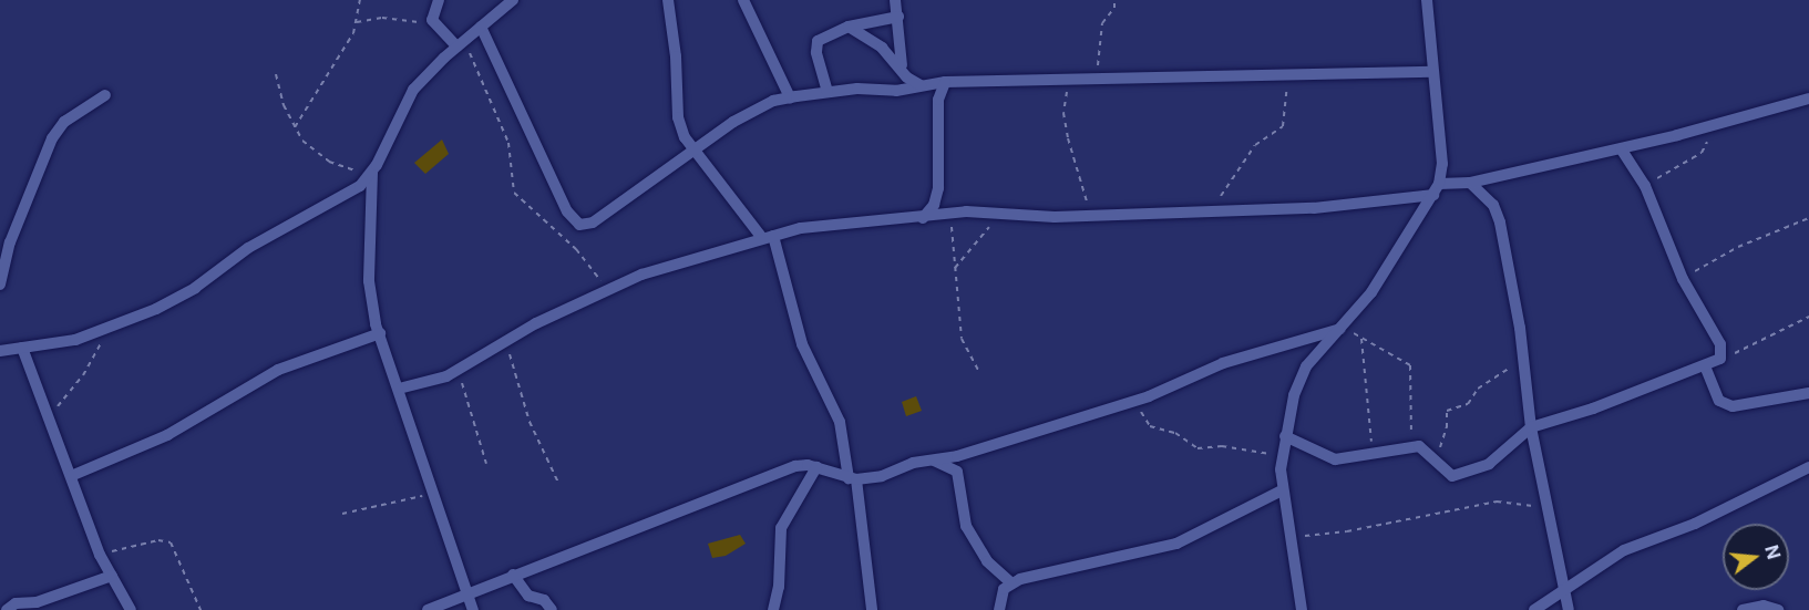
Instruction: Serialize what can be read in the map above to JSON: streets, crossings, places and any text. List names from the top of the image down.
{
  "north": "right"
}
